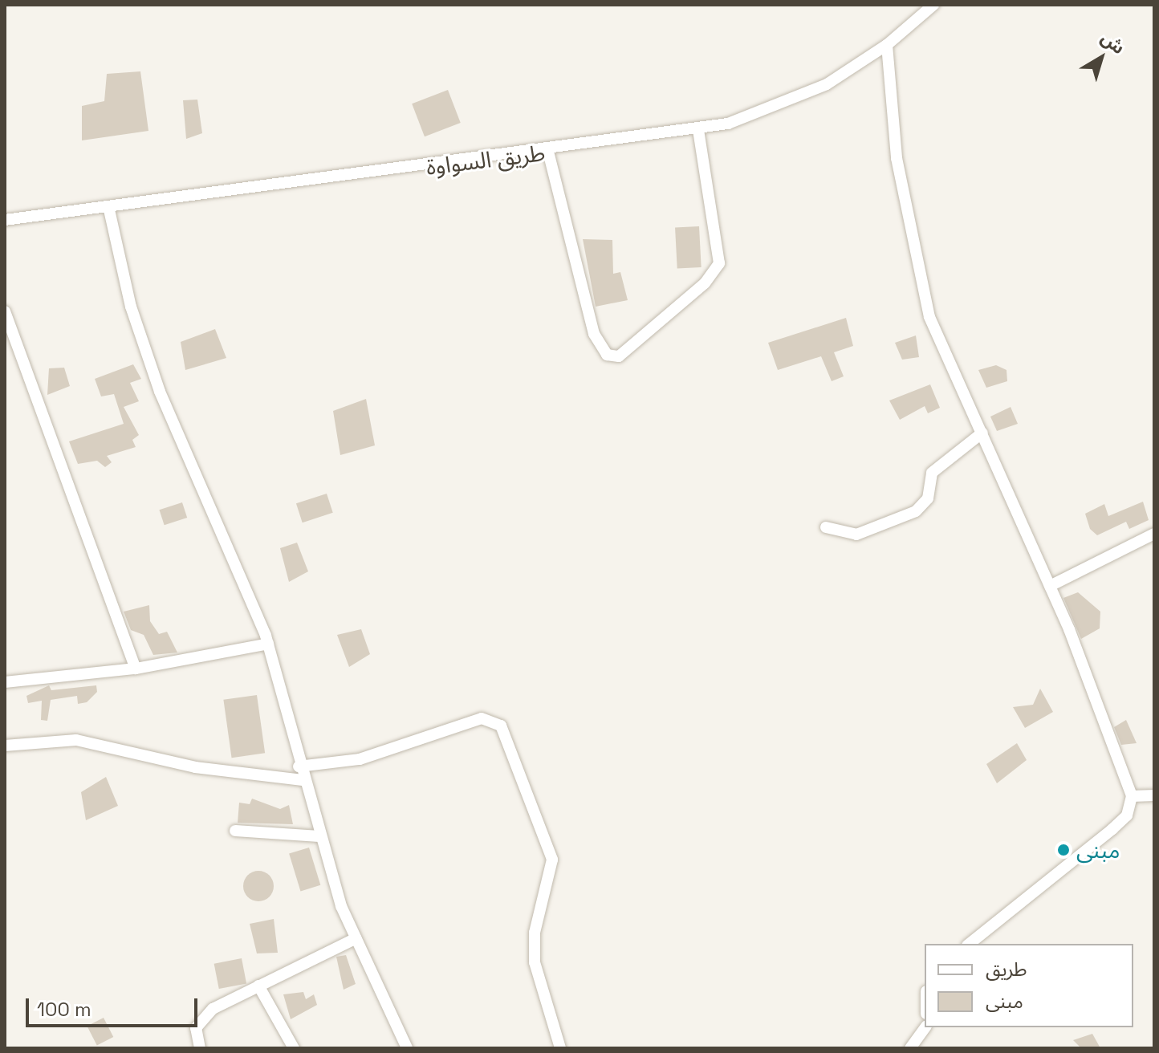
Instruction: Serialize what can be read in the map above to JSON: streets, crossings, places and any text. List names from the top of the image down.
{
  "streets": {
    "street": ["طريق السواوة"]
  },
  "places": ["مبنى"],
  "legend": ["طريق", "مبنى"],
  "scale_bar": "100 m",
  "north": "top right"
}
